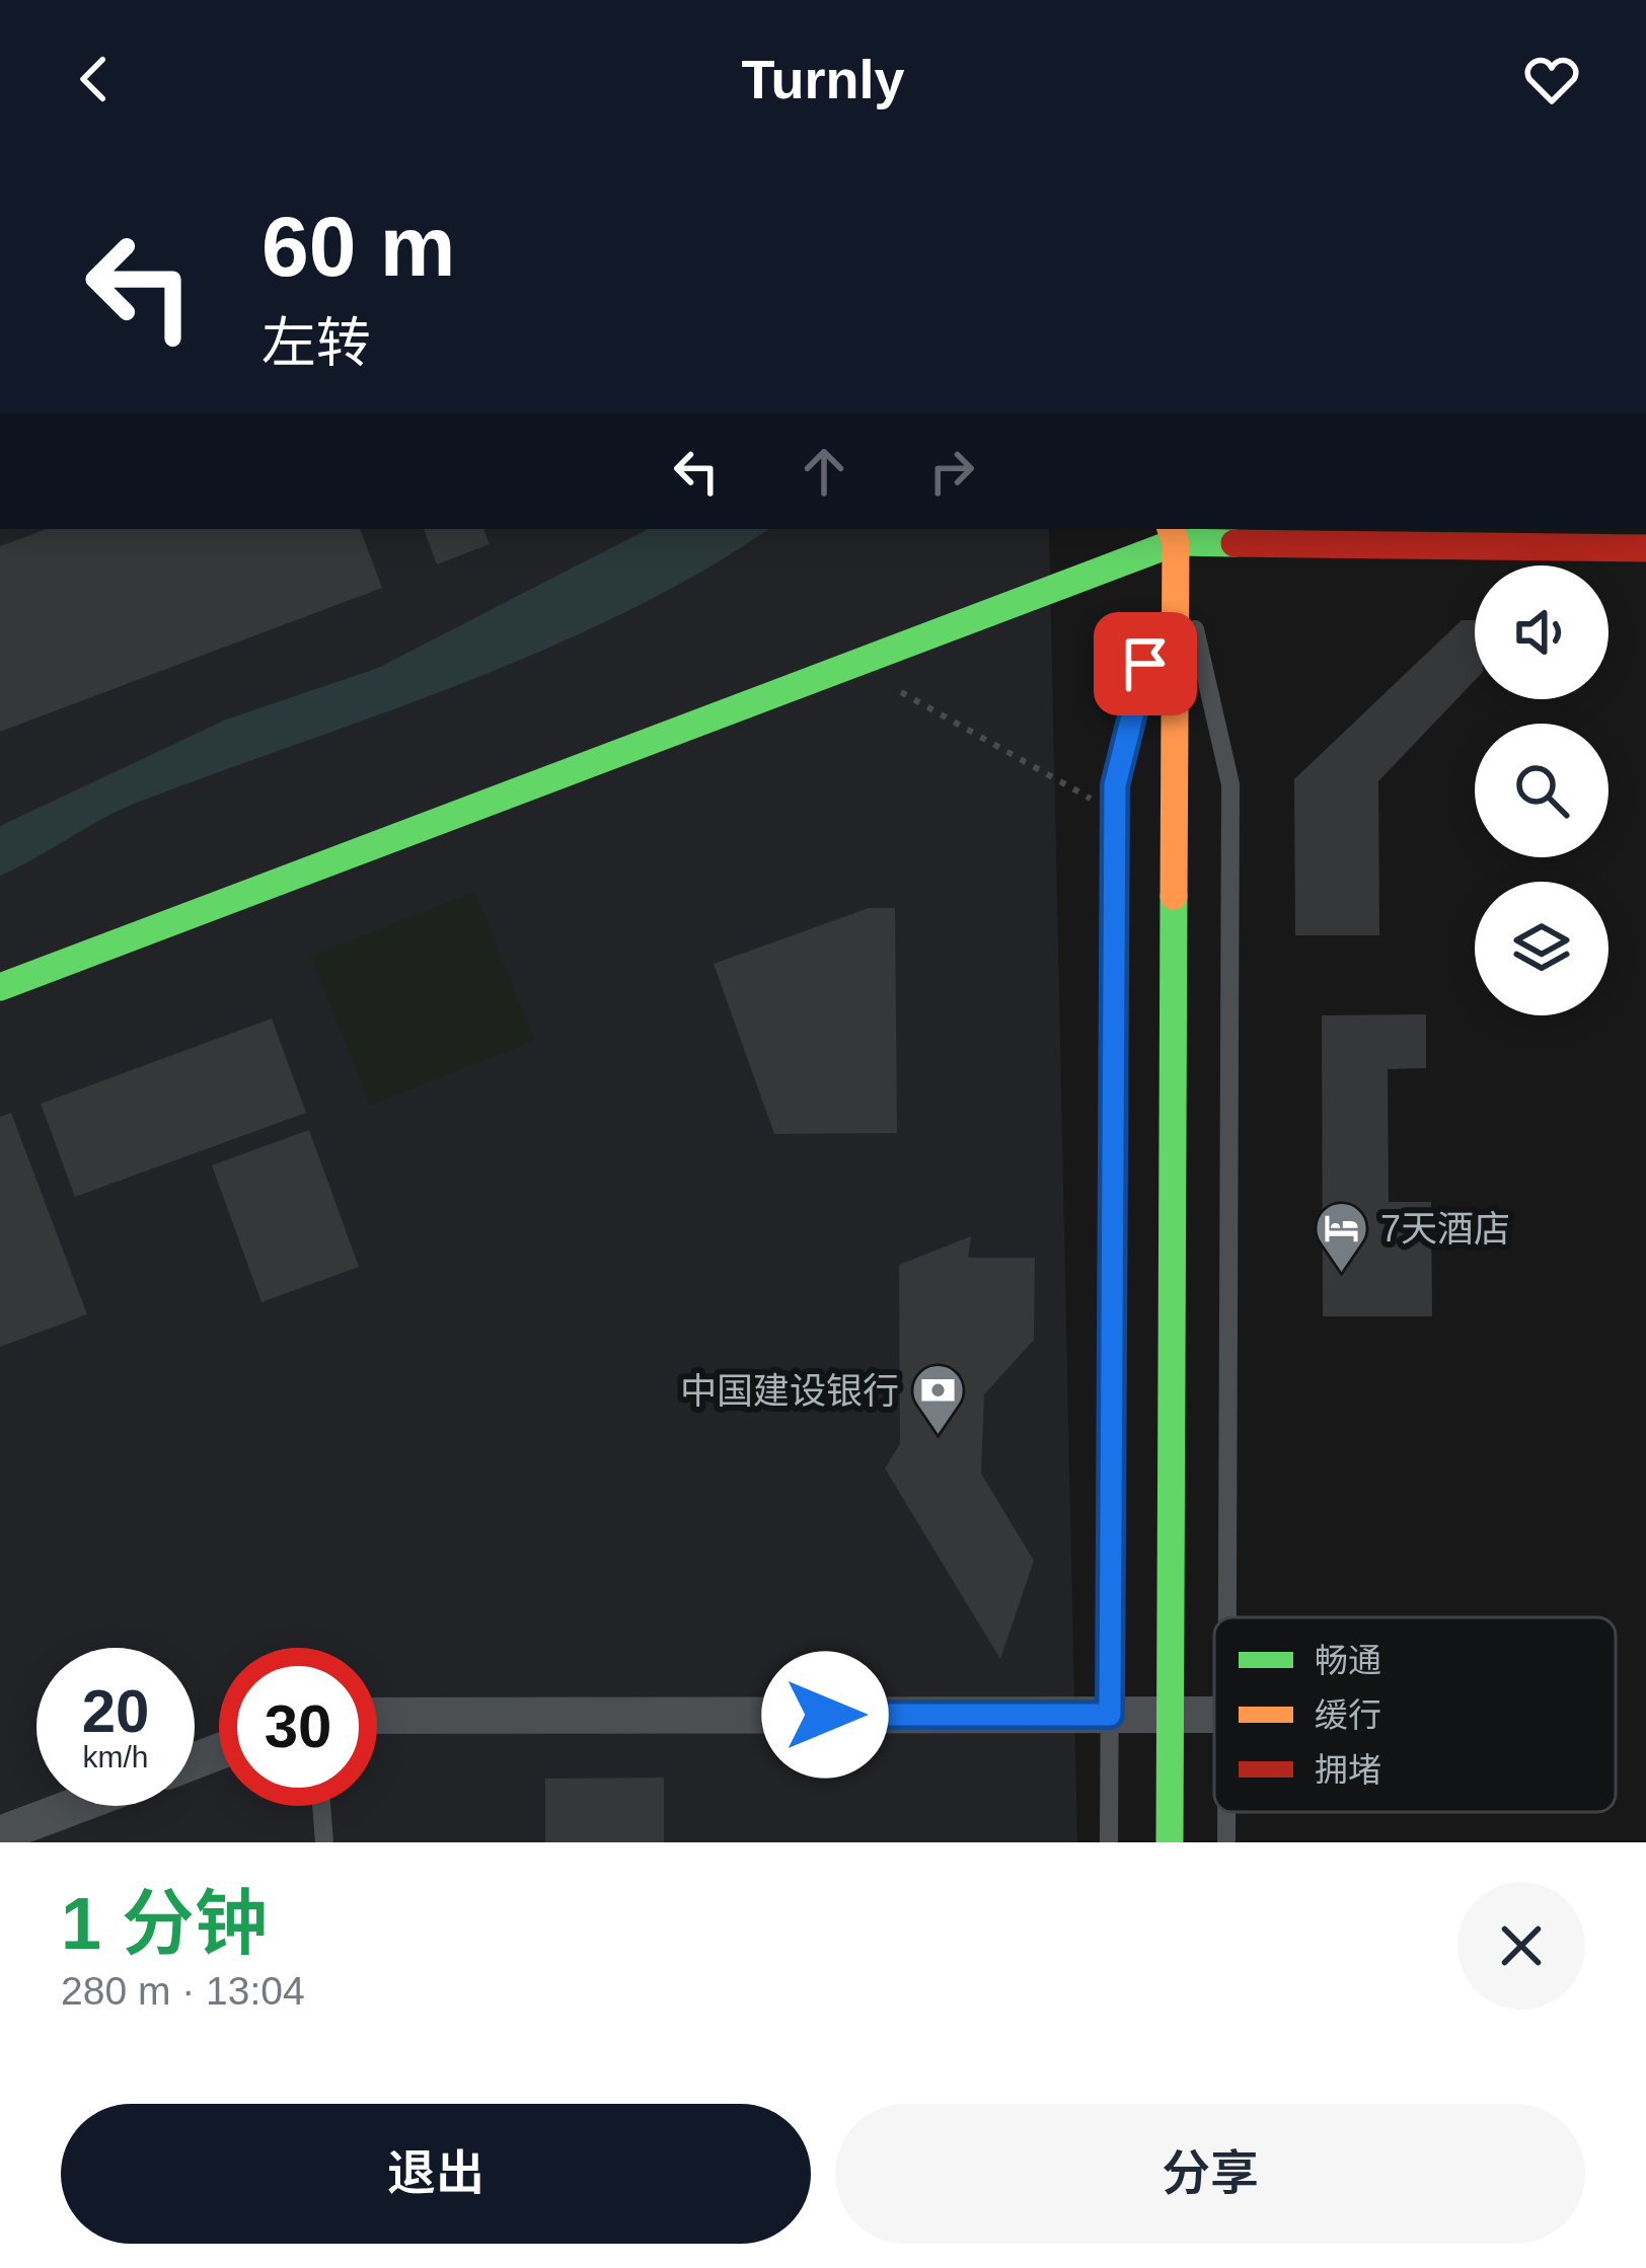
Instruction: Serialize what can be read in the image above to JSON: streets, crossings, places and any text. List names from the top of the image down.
{
  "places": {
    "hotel": ["7天酒店"],
    "bank": ["中国建设银行"]
  },
  "legend": ["畅通", "缓行", "拥堵"],
  "page": {
    "header": "Turnly",
    "turn": ["60 m", "左转"],
    "speed": "20 km/h",
    "limit": "30",
    "heading": ["1 分钟", "280 m · 13:04"],
    "buttons": ["退出", "分享"]
  }
}
